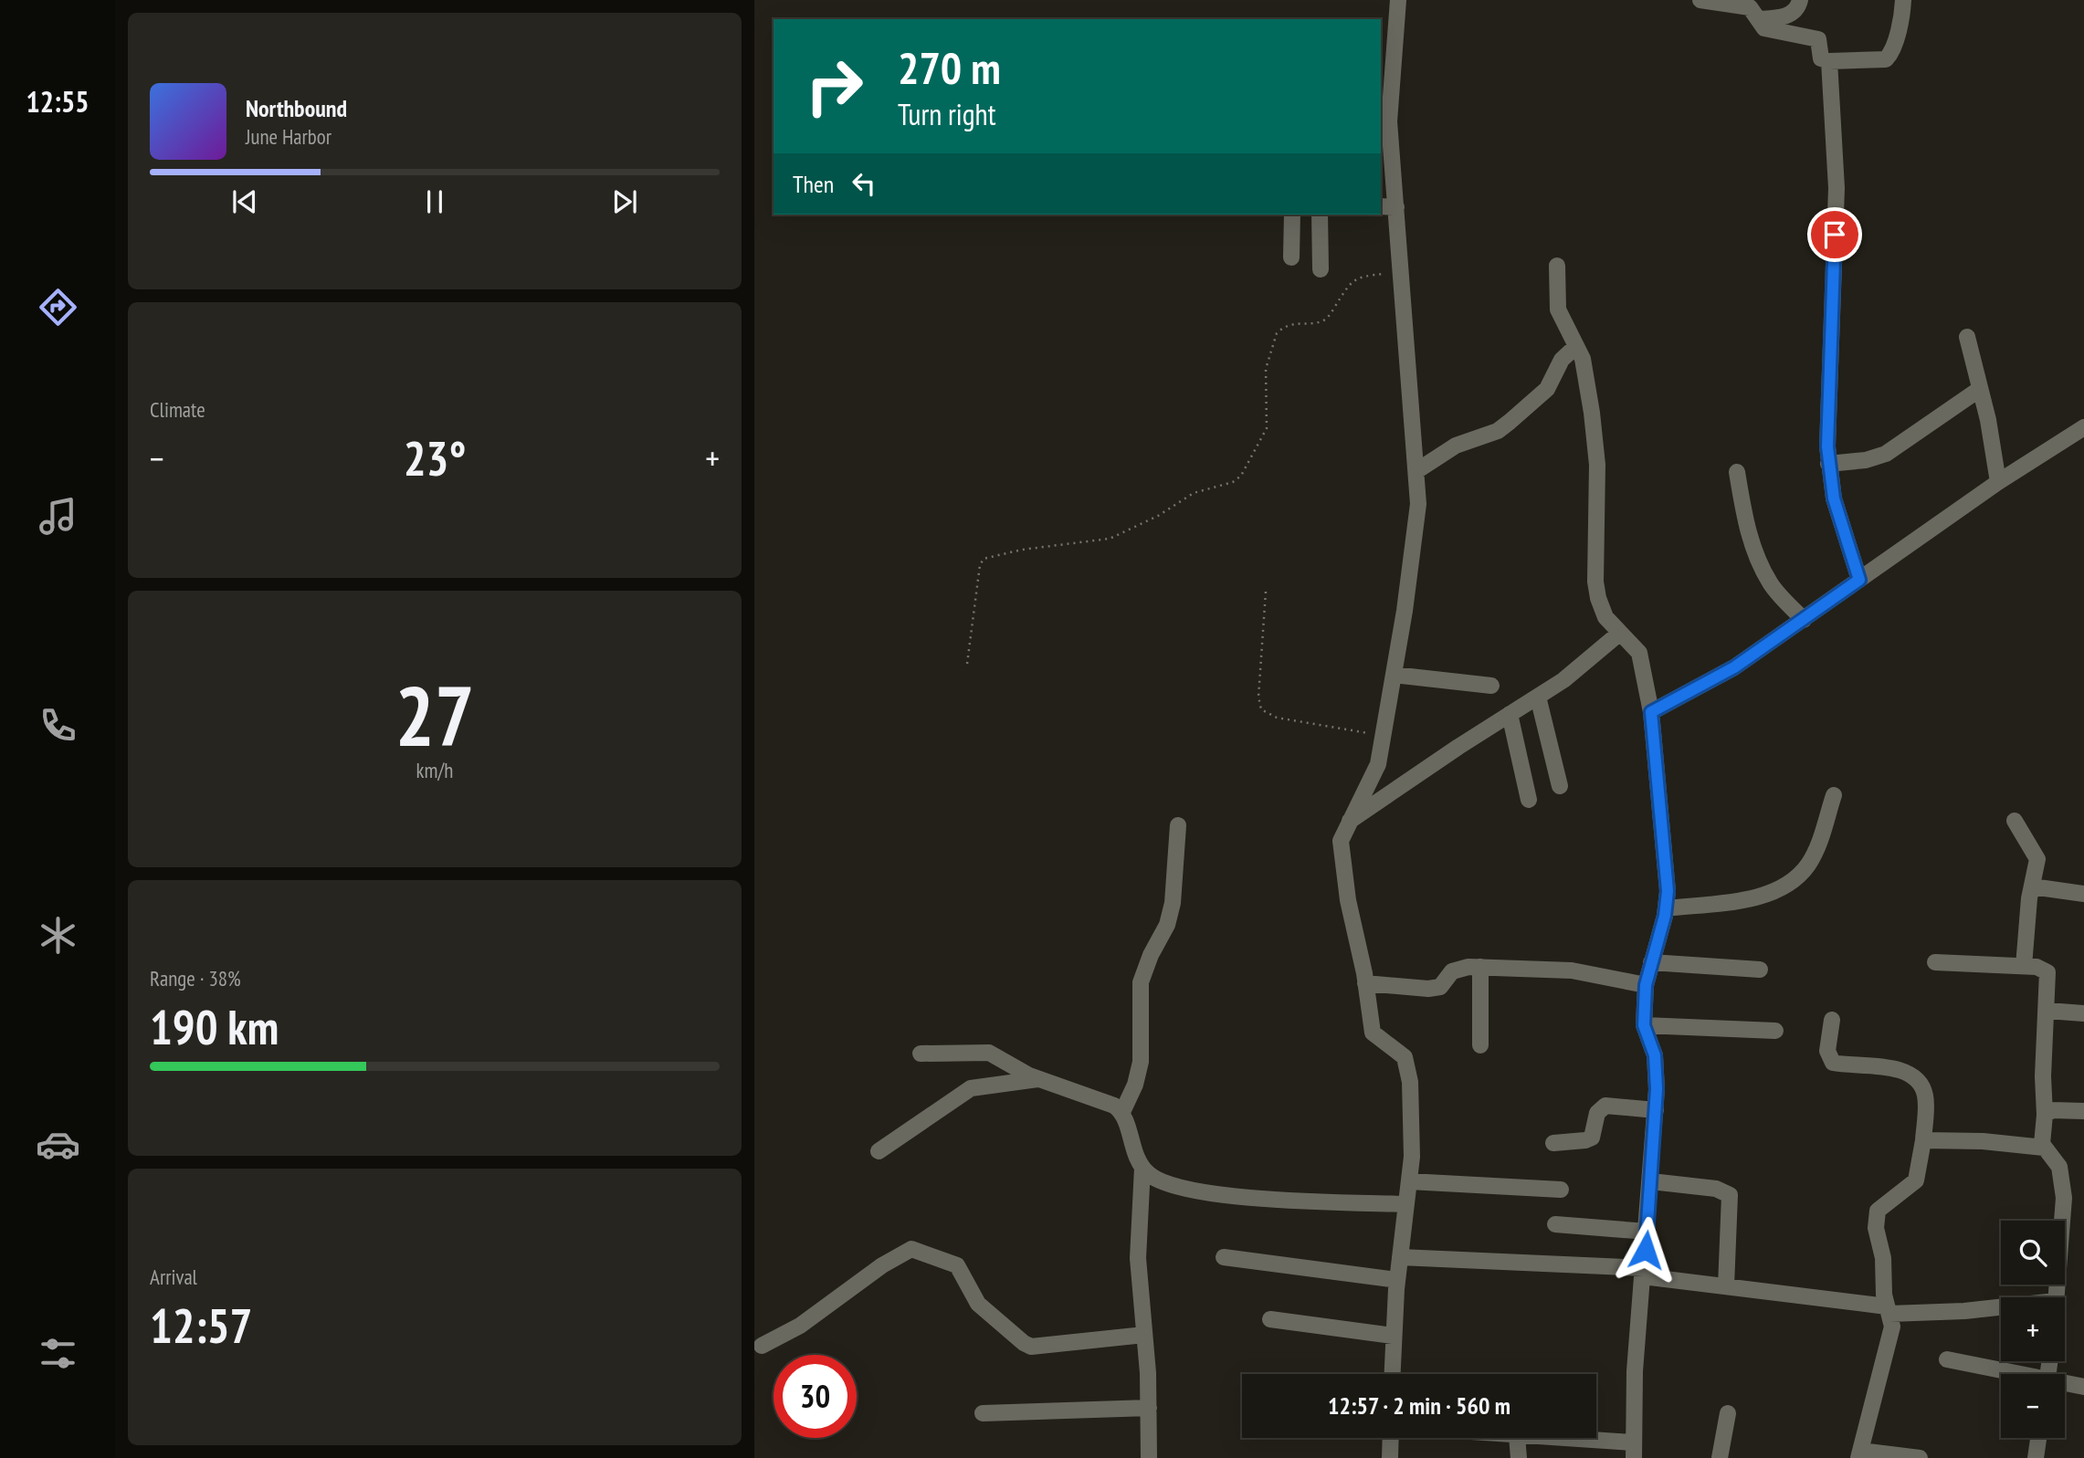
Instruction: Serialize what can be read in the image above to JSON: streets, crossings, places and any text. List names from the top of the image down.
{
  "page": {
    "tabs": "12:55",
    "turn": ["270 m", "Turn right"],
    "song": ["Northbound", "June Harbor"],
    "then": "Then",
    "tile": [
      "Climate",
      ["27", "km/h"],
      ["Range · 38%", "190 km"],
      ["Arrival", "12:57"]
    ],
    "heat": ["−", "23°", "+"],
    "map_buttons": ["+", "−"],
    "limit": "30",
    "trip": "12:57 · 2 min · 560 m"
  }
}
